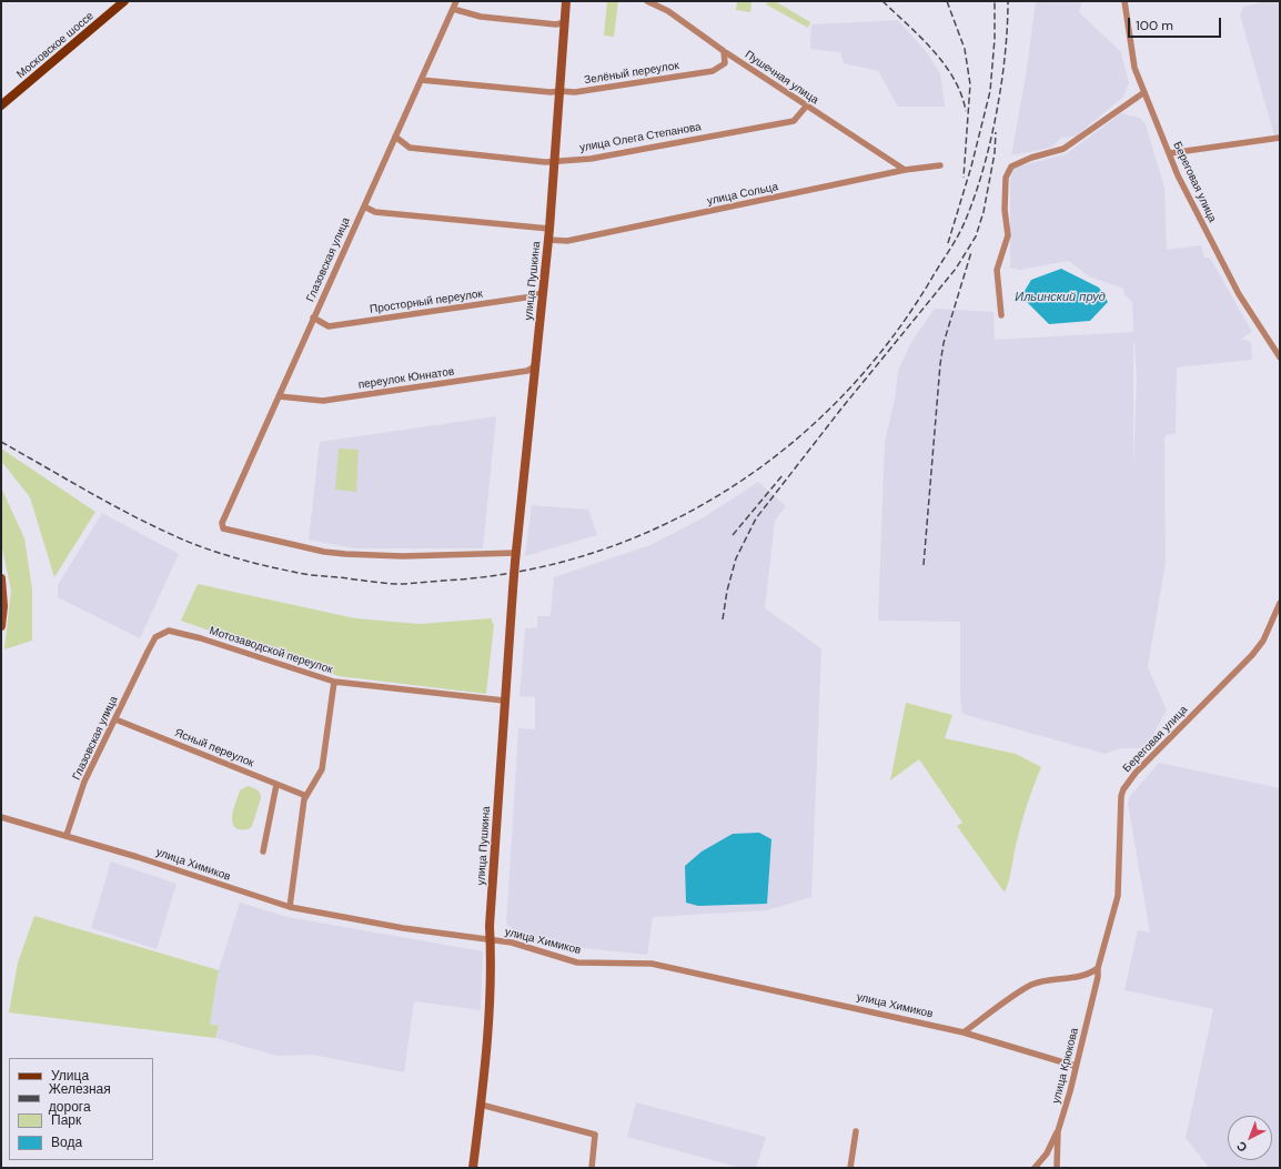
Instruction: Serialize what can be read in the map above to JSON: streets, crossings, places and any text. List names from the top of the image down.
{
  "streets": {
    "main road": ["Московское шоссе"],
    "street": [
      "Зелёный переулок",
      "Пушечная улица",
      "улица Олега Степанова",
      "Береговая улица",
      "улица Сольца",
      "Глазовская улица",
      "улица Пушкина",
      "Просторный переулок",
      "переулок Юннатов",
      "Мотозаводской переулок",
      "Ясный переулок",
      "улица Химиков",
      "улица Крюкова"
    ]
  },
  "crossings": [
    ["Зелёный переулок", "Пушечная улица"],
    ["Зелёный переулок", "Глазовская улица"],
    ["Зелёный переулок", "улица Пушкина"],
    ["Пушечная улица", "улица Олега Степанова"],
    ["Пушечная улица", "улица Сольца"],
    ["улица Олега Степанова", "Глазовская улица"],
    ["улица Олега Степанова", "улица Пушкина"],
    ["Береговая улица", "улица Крюкова"],
    ["улица Сольца", "улица Пушкина"],
    ["Глазовская улица", "улица Пушкина"],
    ["Глазовская улица", "Просторный переулок"],
    ["Глазовская улица", "переулок Юннатов"],
    ["Глазовская улица", "Мотозаводской переулок"],
    ["Глазовская улица", "Ясный переулок"],
    ["Глазовская улица", "улица Химиков"],
    ["улица Пушкина", "Просторный переулок"],
    ["улица Пушкина", "переулок Юннатов"],
    ["улица Пушкина", "Мотозаводской переулок"],
    ["улица Пушкина", "улица Химиков"],
    ["улица Химиков", "улица Крюкова"]
  ],
  "water": ["Ильинский пруд"],
  "legend": [
    "Улица",
    "Железная дорога",
    "Парк",
    "Вода"
  ],
  "scale_bar": "100 m",
  "north": "bottom left"
}
